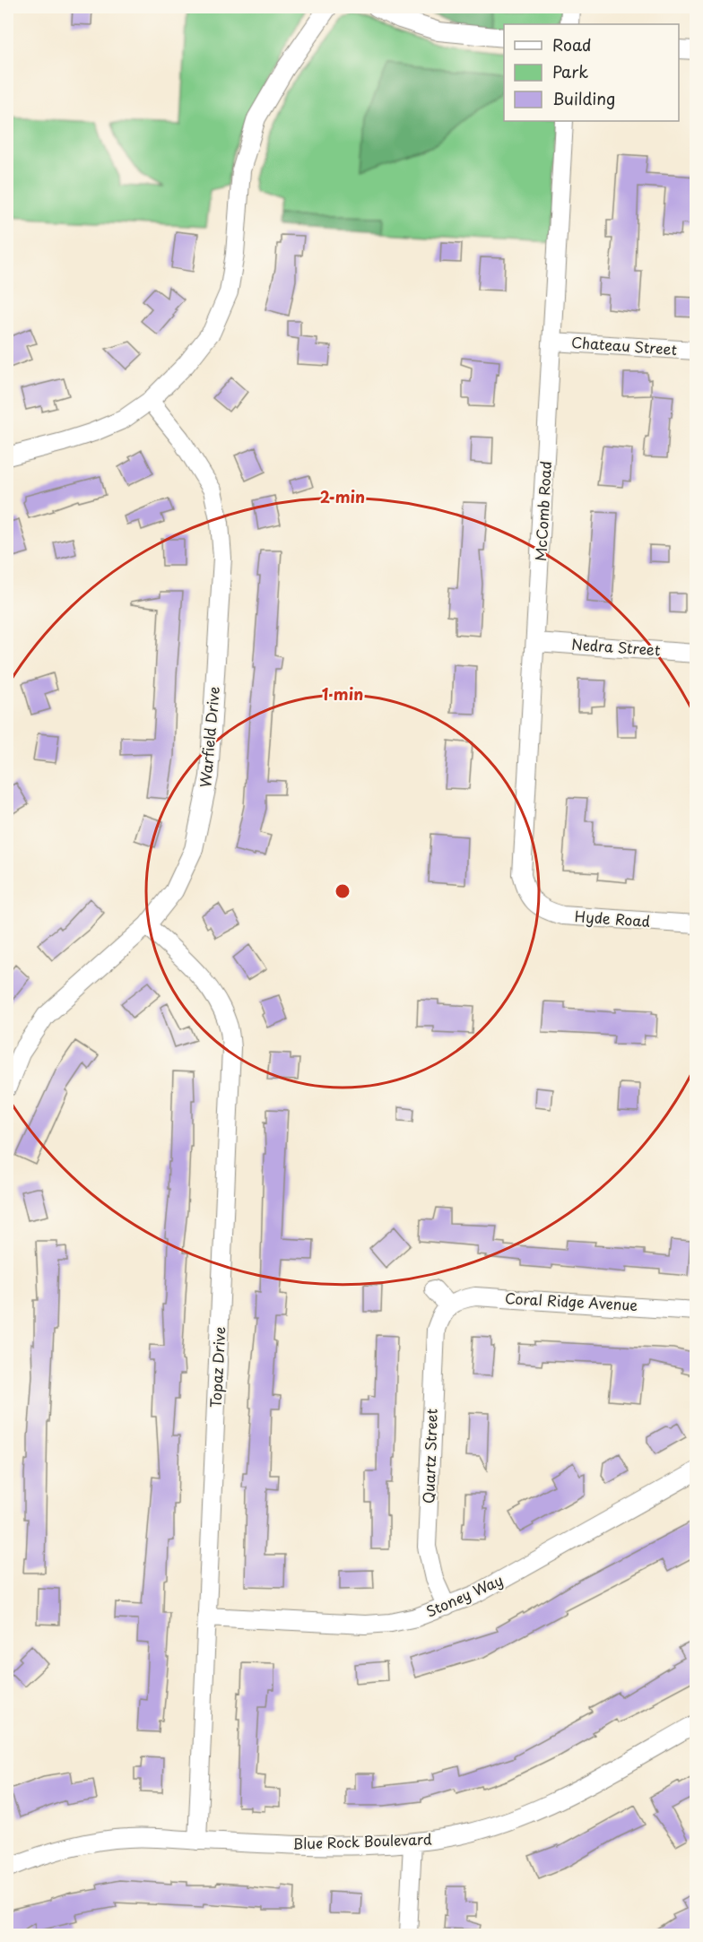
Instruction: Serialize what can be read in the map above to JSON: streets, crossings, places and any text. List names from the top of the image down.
{
  "streets": {
    "street": [
      "Chateau Street",
      "McComb Road",
      "Nedra Street",
      "Warfield Drive",
      "Hyde Road",
      "Coral Ridge Avenue",
      "Topaz Drive",
      "Quartz Street",
      "Stoney Way",
      "Blue Rock Boulevard"
    ]
  },
  "crossings": [
    ["Chateau Street", "McComb Road"],
    ["McComb Road", "Nedra Street"],
    ["McComb Road", "Hyde Road"],
    ["Warfield Drive", "Topaz Drive"],
    ["Coral Ridge Avenue", "Quartz Street"],
    ["Topaz Drive", "Stoney Way"],
    ["Topaz Drive", "Blue Rock Boulevard"],
    ["Quartz Street", "Stoney Way"]
  ],
  "legend": ["Road", "Park", "Building"],
  "rings": ["2 min", "1 min"]
}
